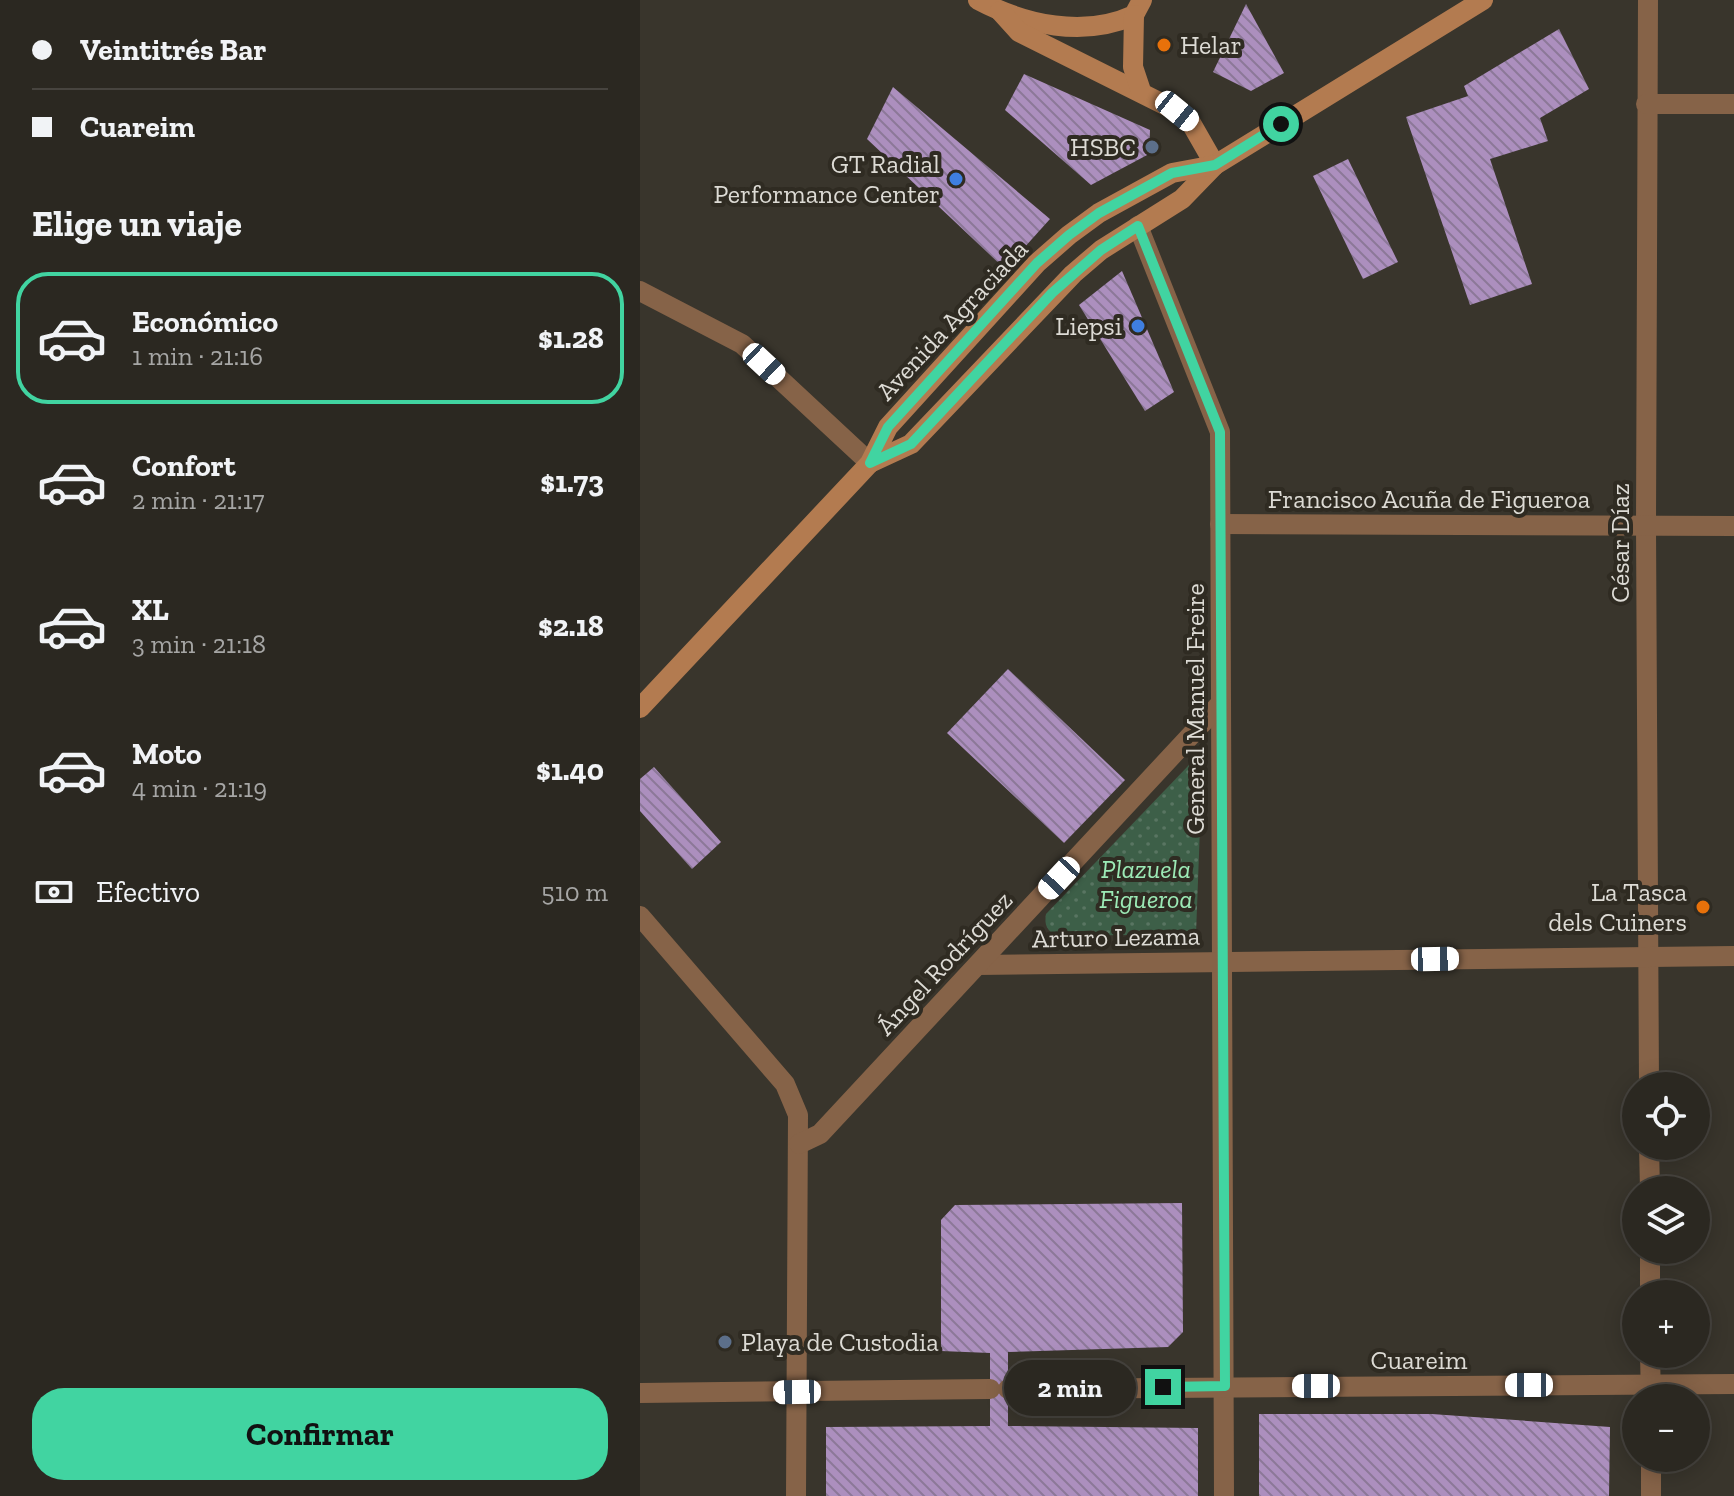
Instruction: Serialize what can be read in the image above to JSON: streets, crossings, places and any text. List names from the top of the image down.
{
  "streets": {
    "main road": ["Avenida Agraciada"],
    "street": [
      "Francisco Acuña de Figueroa",
      "César Díaz",
      "General Manuel Freire",
      "Arturo Lezama",
      "Ángel Rodríguez",
      "Cuareim"
    ]
  },
  "crossings": [
    ["Avenida Agraciada", "General Manuel Freire"],
    ["Francisco Acuña de Figueroa", "César Díaz"],
    ["Francisco Acuña de Figueroa", "General Manuel Freire"],
    ["César Díaz", "Arturo Lezama"],
    ["General Manuel Freire", "Arturo Lezama"],
    ["General Manuel Freire", "Ángel Rodríguez"],
    ["General Manuel Freire", "Cuareim"],
    ["Arturo Lezama", "Ángel Rodríguez"]
  ],
  "parks": ["Plazuela Figueroa"],
  "places": [
    "Helar",
    "HSBC",
    "GT Radial Performance Center",
    "Liepsi",
    "La Tasca dels Cuiners",
    "Playa de Custodia"
  ],
  "page": {
    "banner": ["Veintitrés Bar", "Cuareim"],
    "heading": "Elige un viaje",
    "list": [
      {
        "name": "Económico",
        "note": "1 min · 21:16",
        "value": "$1.28"
      },
      {
        "name": "Confort",
        "note": "2 min · 21:17",
        "value": "$1.73"
      },
      {
        "name": "XL",
        "note": "3 min · 21:18",
        "value": "$2.18"
      },
      {
        "name": "Moto",
        "note": "4 min · 21:19",
        "value": "$1.40"
      }
    ],
    "pay": ["Efectivo", "510 m"],
    "map_buttons": ["+", "−"],
    "bubble": "2 min",
    "buttons": "Confirmar"
  }
}
